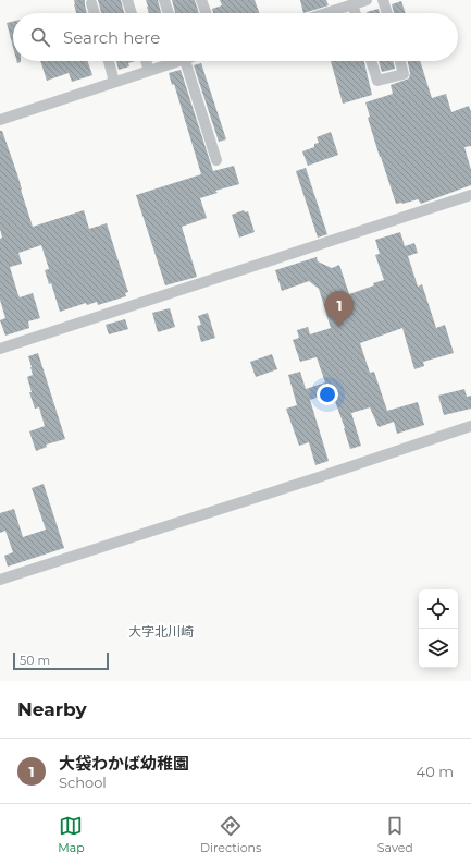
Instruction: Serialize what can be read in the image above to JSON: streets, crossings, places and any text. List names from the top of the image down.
{
  "districts": ["大字北川崎"],
  "scale_bar": "50 m",
  "page": {
    "search": "Search here",
    "pins": "1",
    "scale": "50 m",
    "heading": "Nearby",
    "list": [
      {
        "mark": "1",
        "name": "大袋わかば幼稚園",
        "note": "School",
        "value": "40 m"
      }
    ],
    "nav": ["Map", "Directions", "Saved"]
  }
}
